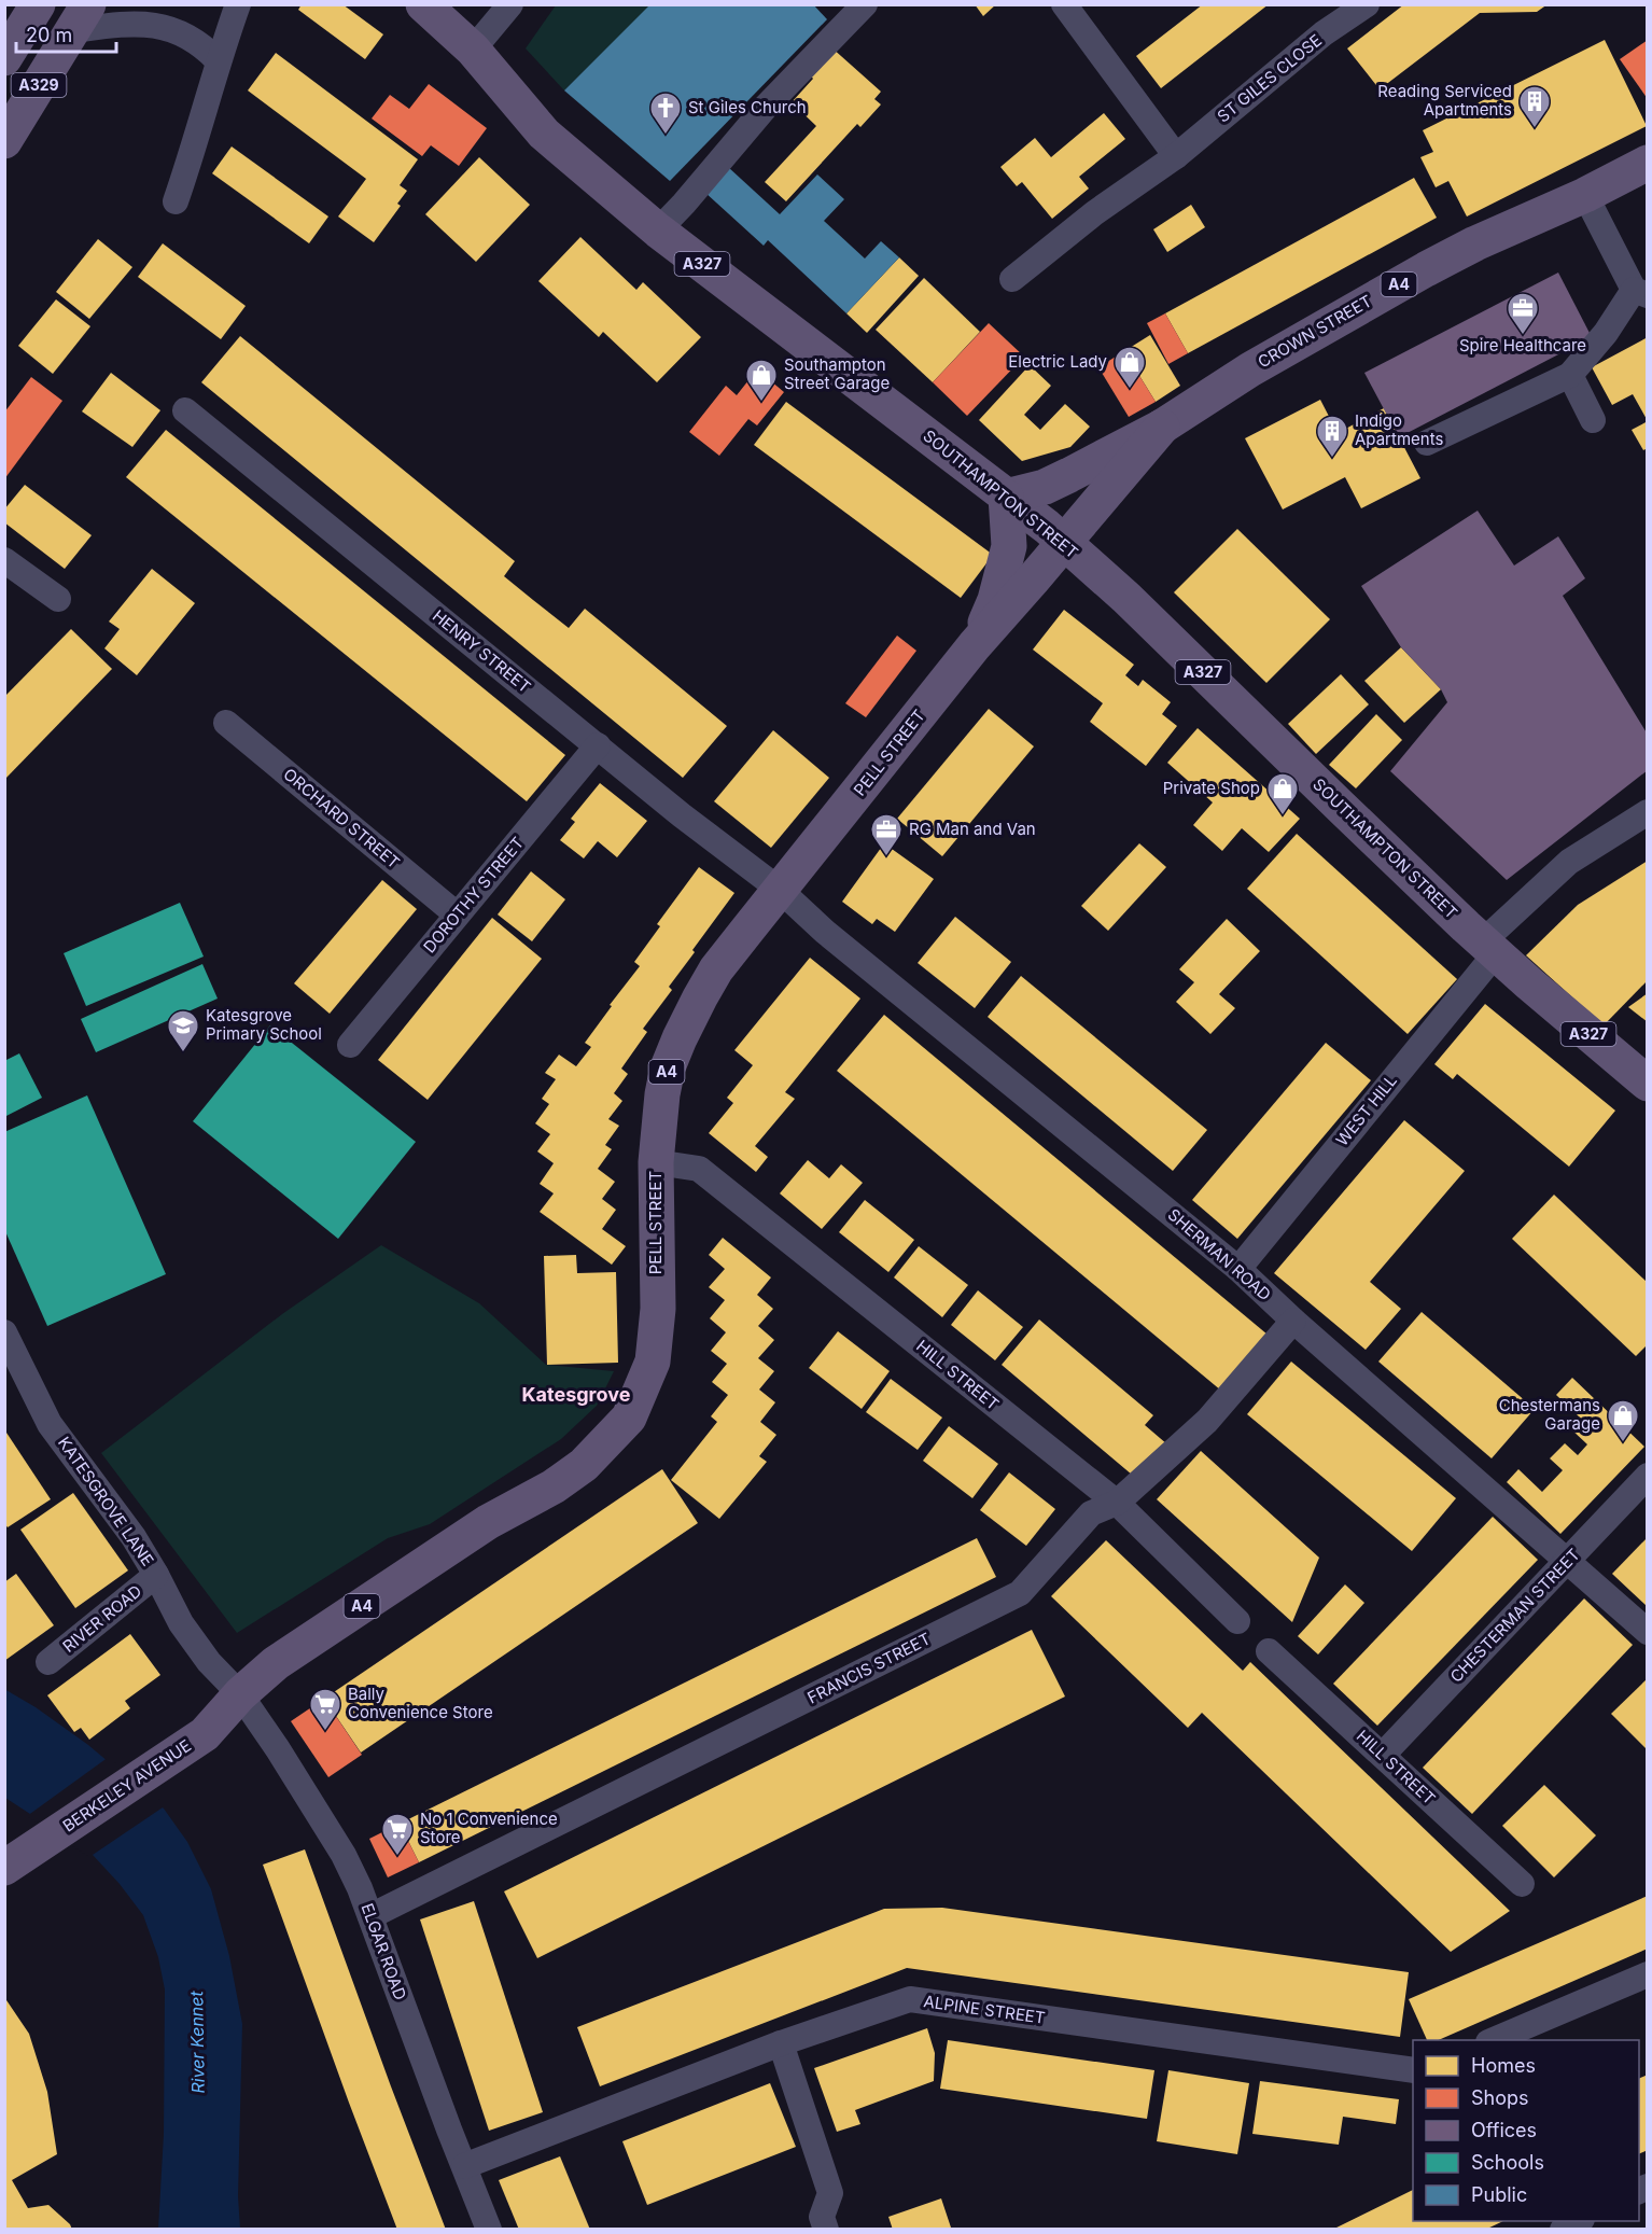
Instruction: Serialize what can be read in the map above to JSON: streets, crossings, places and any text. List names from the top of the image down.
{
  "streets": {
    "main road": [
      "A329",
      "A327",
      "A4",
      "CROWN STREET",
      "SOUTHAMPTON STREET",
      "PELL STREET",
      "BERKELEY AVENUE"
    ],
    "street": [
      "ST GILES CLOSE",
      "HENRY STREET",
      "ORCHARD STREET",
      "DOROTHY STREET",
      "WEST HILL",
      "SHERMAN ROAD",
      "HILL STREET",
      "KATESGROVE LANE",
      "CHESTERMAN STREET",
      "RIVER ROAD",
      "FRANCIS STREET",
      "ELGAR ROAD",
      "ALPINE STREET"
    ]
  },
  "crossings": [
    ["CROWN STREET", "SOUTHAMPTON STREET"],
    ["CROWN STREET", "PELL STREET"],
    ["SOUTHAMPTON STREET", "PELL STREET"],
    ["SOUTHAMPTON STREET", "WEST HILL"],
    ["HENRY STREET", "PELL STREET"],
    ["HENRY STREET", "DOROTHY STREET"],
    ["HENRY STREET", "SHERMAN ROAD"],
    ["PELL STREET", "SHERMAN ROAD"],
    ["PELL STREET", "HILL STREET"],
    ["PELL STREET", "KATESGROVE LANE"],
    ["PELL STREET", "BERKELEY AVENUE"],
    ["PELL STREET", "ELGAR ROAD"],
    ["ORCHARD STREET", "DOROTHY STREET"],
    ["WEST HILL", "SHERMAN ROAD"],
    ["SHERMAN ROAD", "CHESTERMAN STREET"],
    ["SHERMAN ROAD", "FRANCIS STREET"],
    ["HILL STREET", "CHESTERMAN STREET"],
    ["HILL STREET", "FRANCIS STREET"],
    ["KATESGROVE LANE", "RIVER ROAD"],
    ["KATESGROVE LANE", "BERKELEY AVENUE"],
    ["KATESGROVE LANE", "ELGAR ROAD"],
    ["FRANCIS STREET", "ELGAR ROAD"],
    ["BERKELEY AVENUE", "ELGAR ROAD"],
    ["ELGAR ROAD", "ALPINE STREET"]
  ],
  "districts": ["Katesgrove"],
  "water": ["River Kennet"],
  "places": {
    "building": ["Reading Serviced Apartments", "Indigo Apartments"],
    "church": ["St Giles Church"],
    "office": ["Spire Healthcare", "RG Man and Van"],
    "shop": [
      "Electric Lady",
      "Southampton Street Garage",
      "Private Shop",
      "Chestermans Garage"
    ],
    "school or university": ["Katesgrove Primary School"],
    "supermarket": ["Bally Convenience Store", "No 1 Convenience Store"]
  },
  "legend": [
    "Homes",
    "Shops",
    "Offices",
    "Schools",
    "Public"
  ],
  "scale_bar": "20 m"
}
